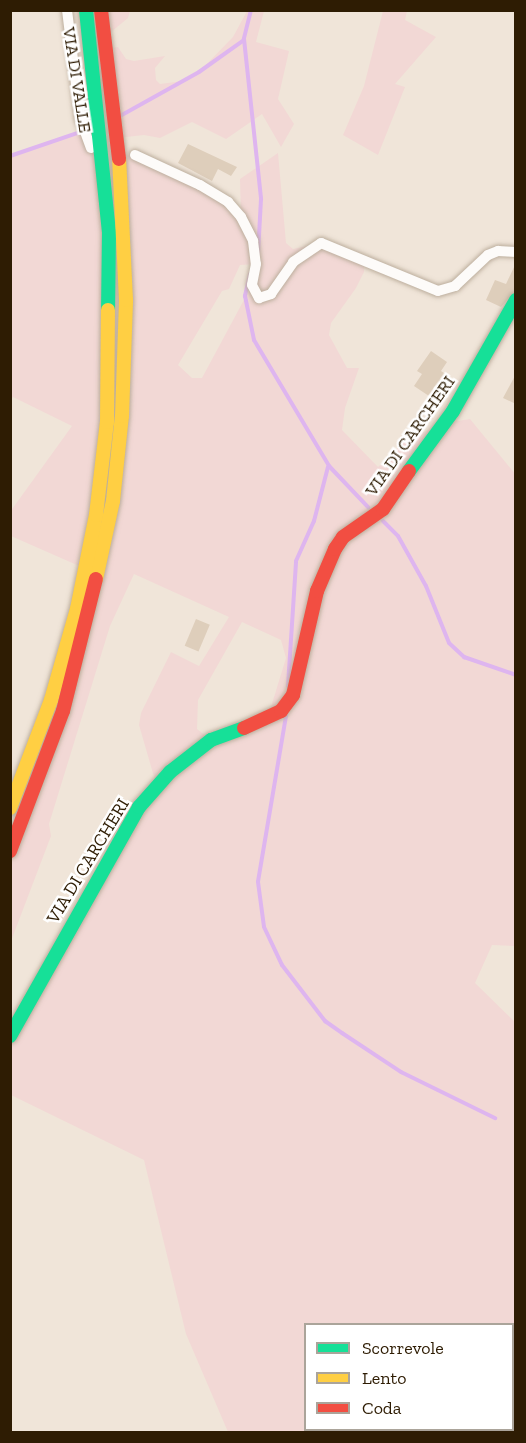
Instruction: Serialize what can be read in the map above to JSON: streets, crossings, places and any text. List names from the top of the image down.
{
  "streets": {
    "main road": ["VIA DI CARCHERI"],
    "street": ["VIA DI VALLE"]
  },
  "legend": ["Scorrevole", "Lento", "Coda"]
}
